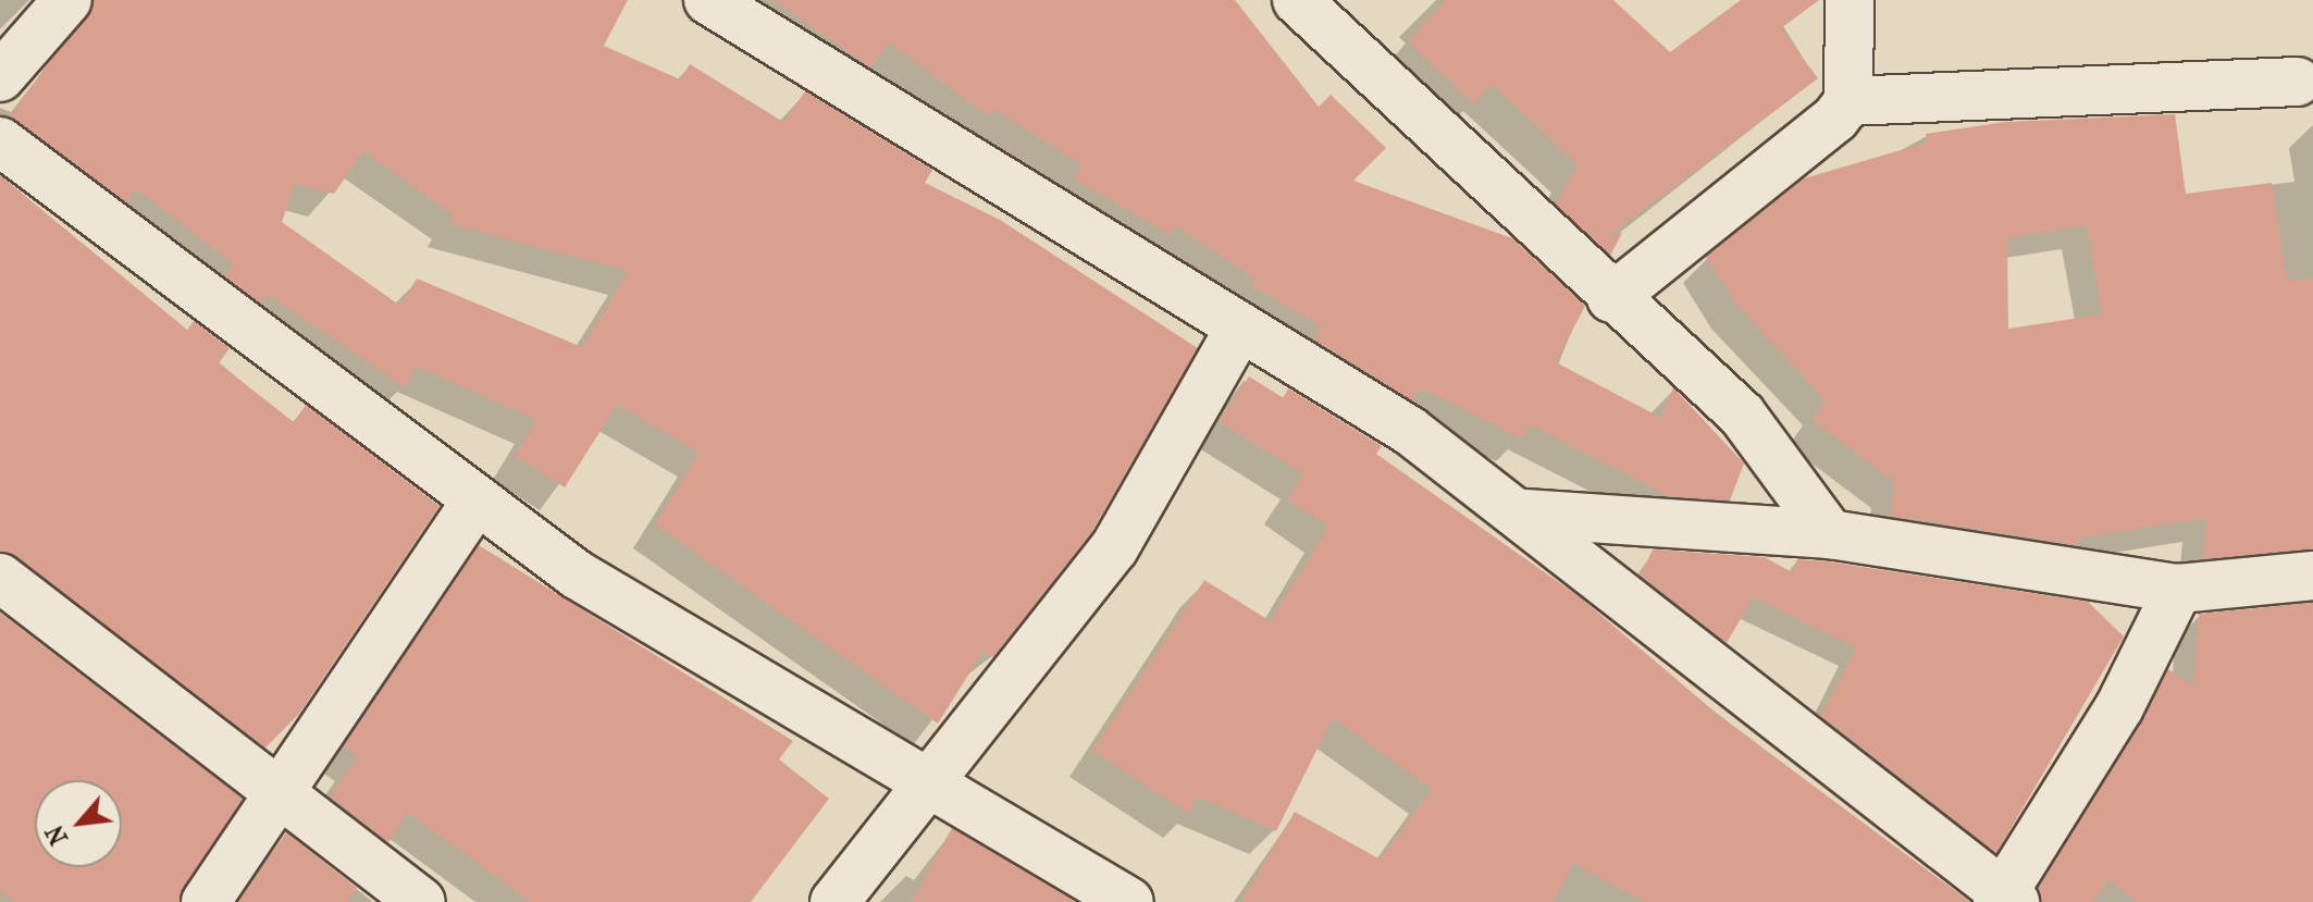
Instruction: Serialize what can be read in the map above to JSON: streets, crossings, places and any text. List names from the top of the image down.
{
  "north": "bottom left"
}
